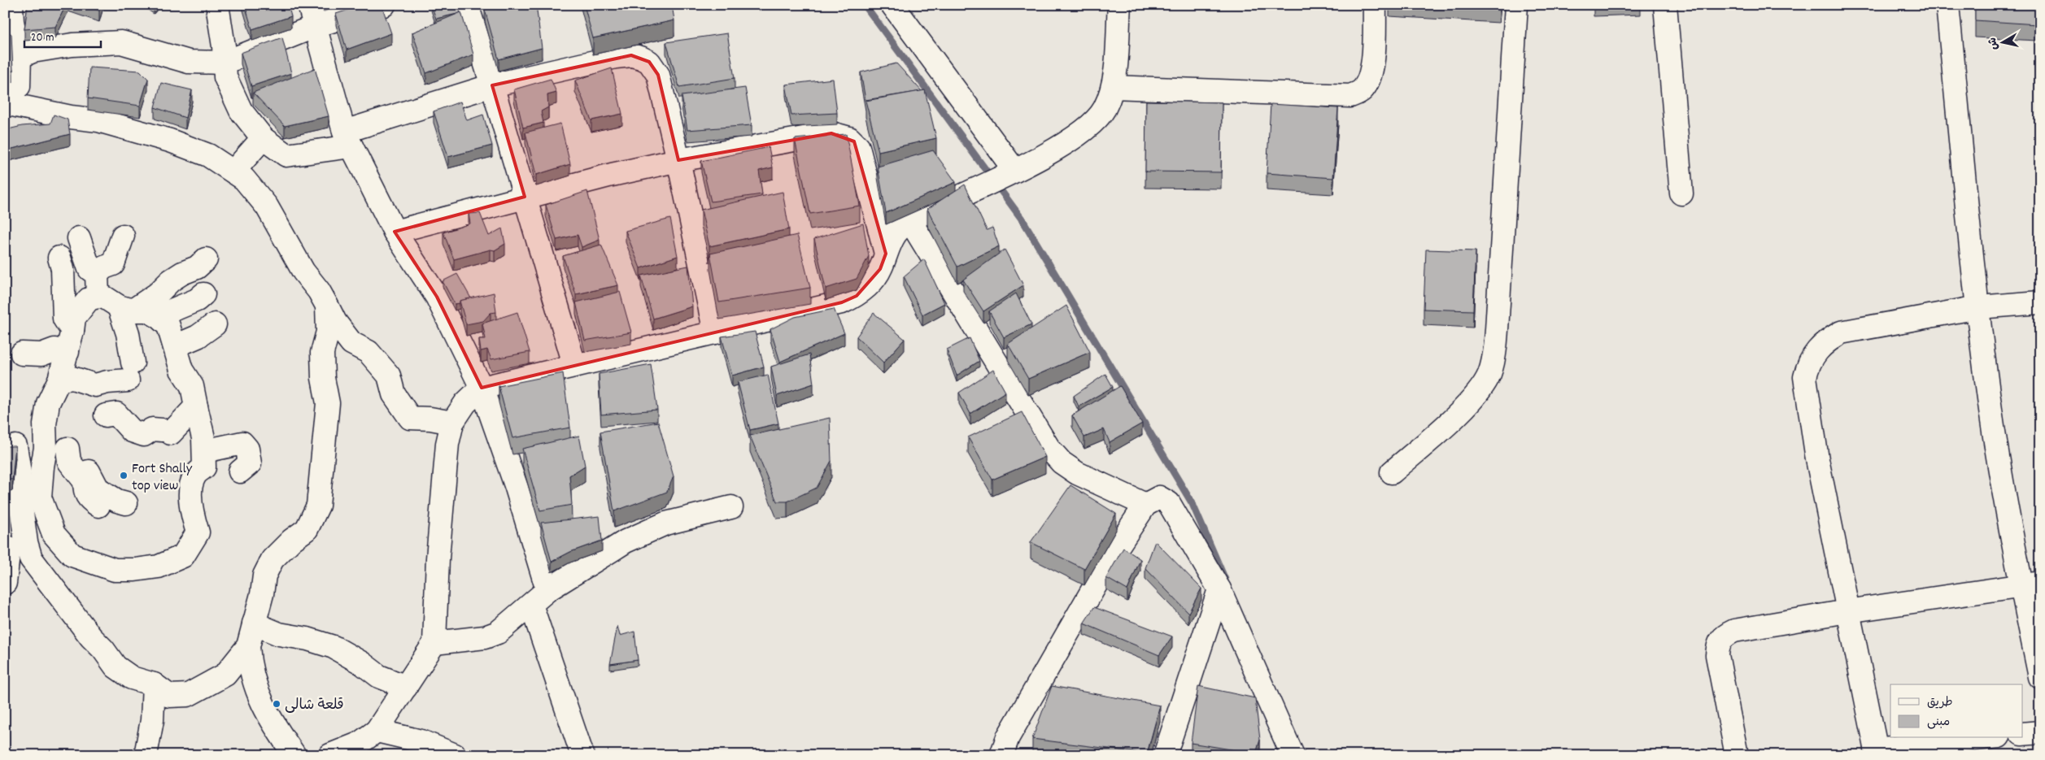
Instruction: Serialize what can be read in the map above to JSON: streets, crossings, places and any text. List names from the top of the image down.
{
  "places": ["Fort Shally top view", "قلعة شالى"],
  "legend": ["طريق", "مبنى"],
  "scale_bar": "20 m",
  "north": "left"
}
